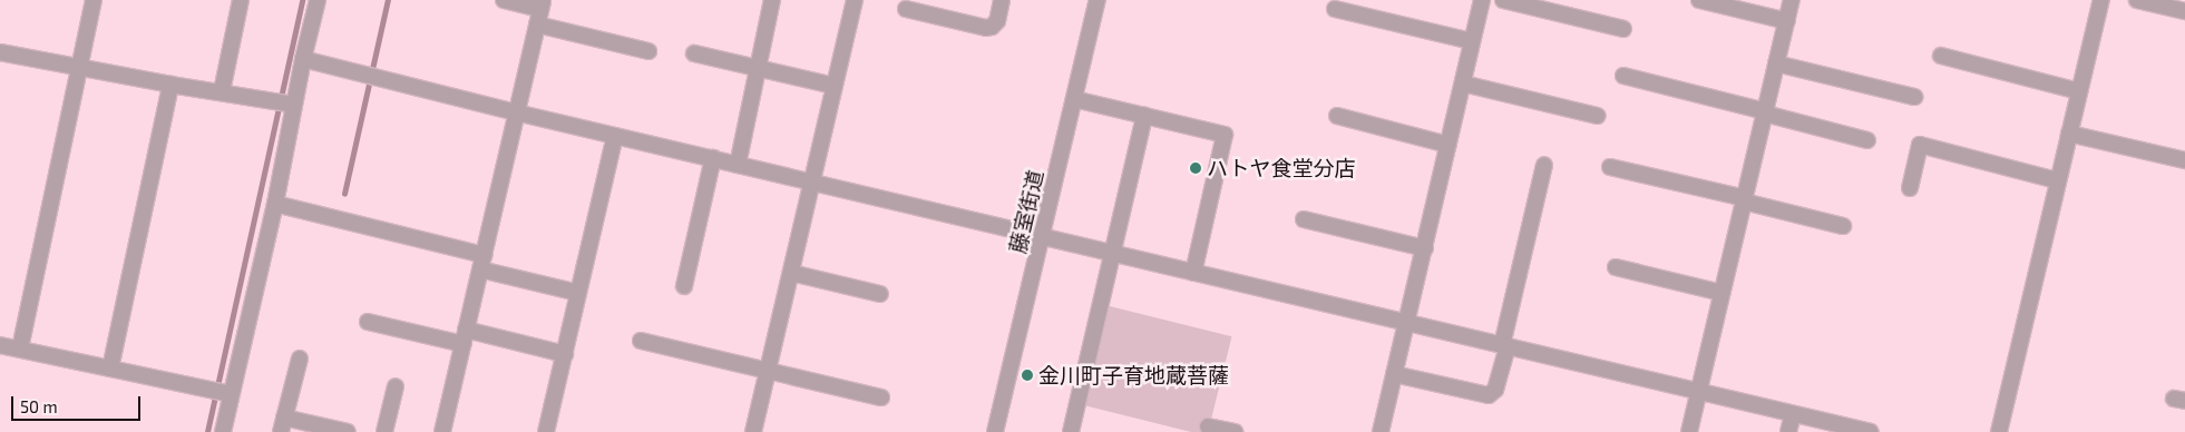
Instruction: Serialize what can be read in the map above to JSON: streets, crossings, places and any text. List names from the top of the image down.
{
  "streets": {
    "street": ["藤室街道"]
  },
  "places": ["ハトヤ食堂分店", "金川町子育地蔵菩薩"],
  "scale_bar": "50 m"
}
